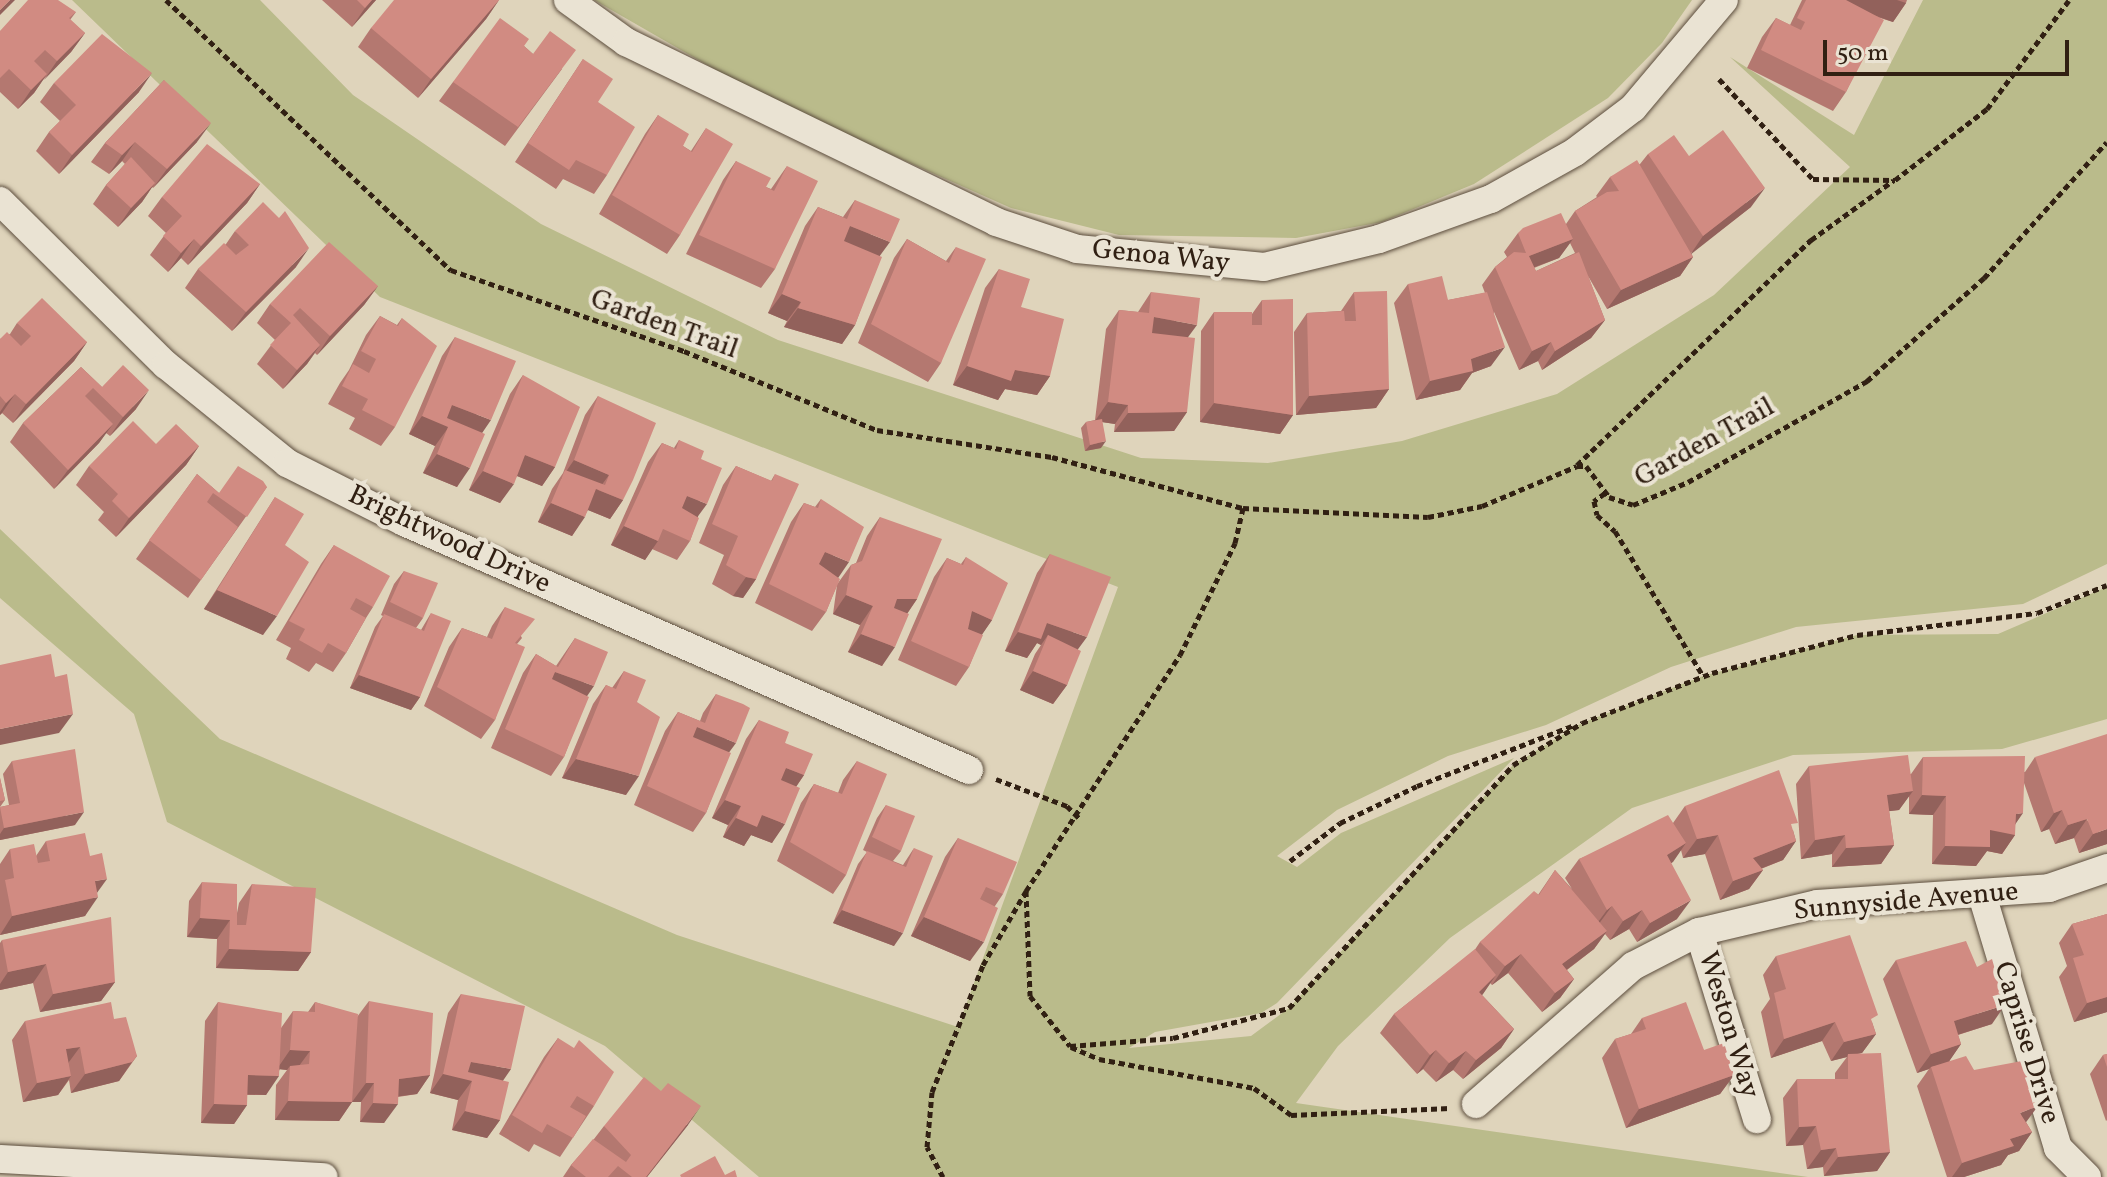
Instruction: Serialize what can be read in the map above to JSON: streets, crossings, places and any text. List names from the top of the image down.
{
  "streets": {
    "street": [
      "Genoa Way",
      "Brightwood Drive",
      "Sunnyside Avenue",
      "Weston Way",
      "Caprise Drive"
    ],
    "path": ["Garden Trail"]
  },
  "crossings": [
    ["Sunnyside Avenue", "Weston Way"],
    ["Sunnyside Avenue", "Caprise Drive"]
  ],
  "scale_bar": "50 m"
}
